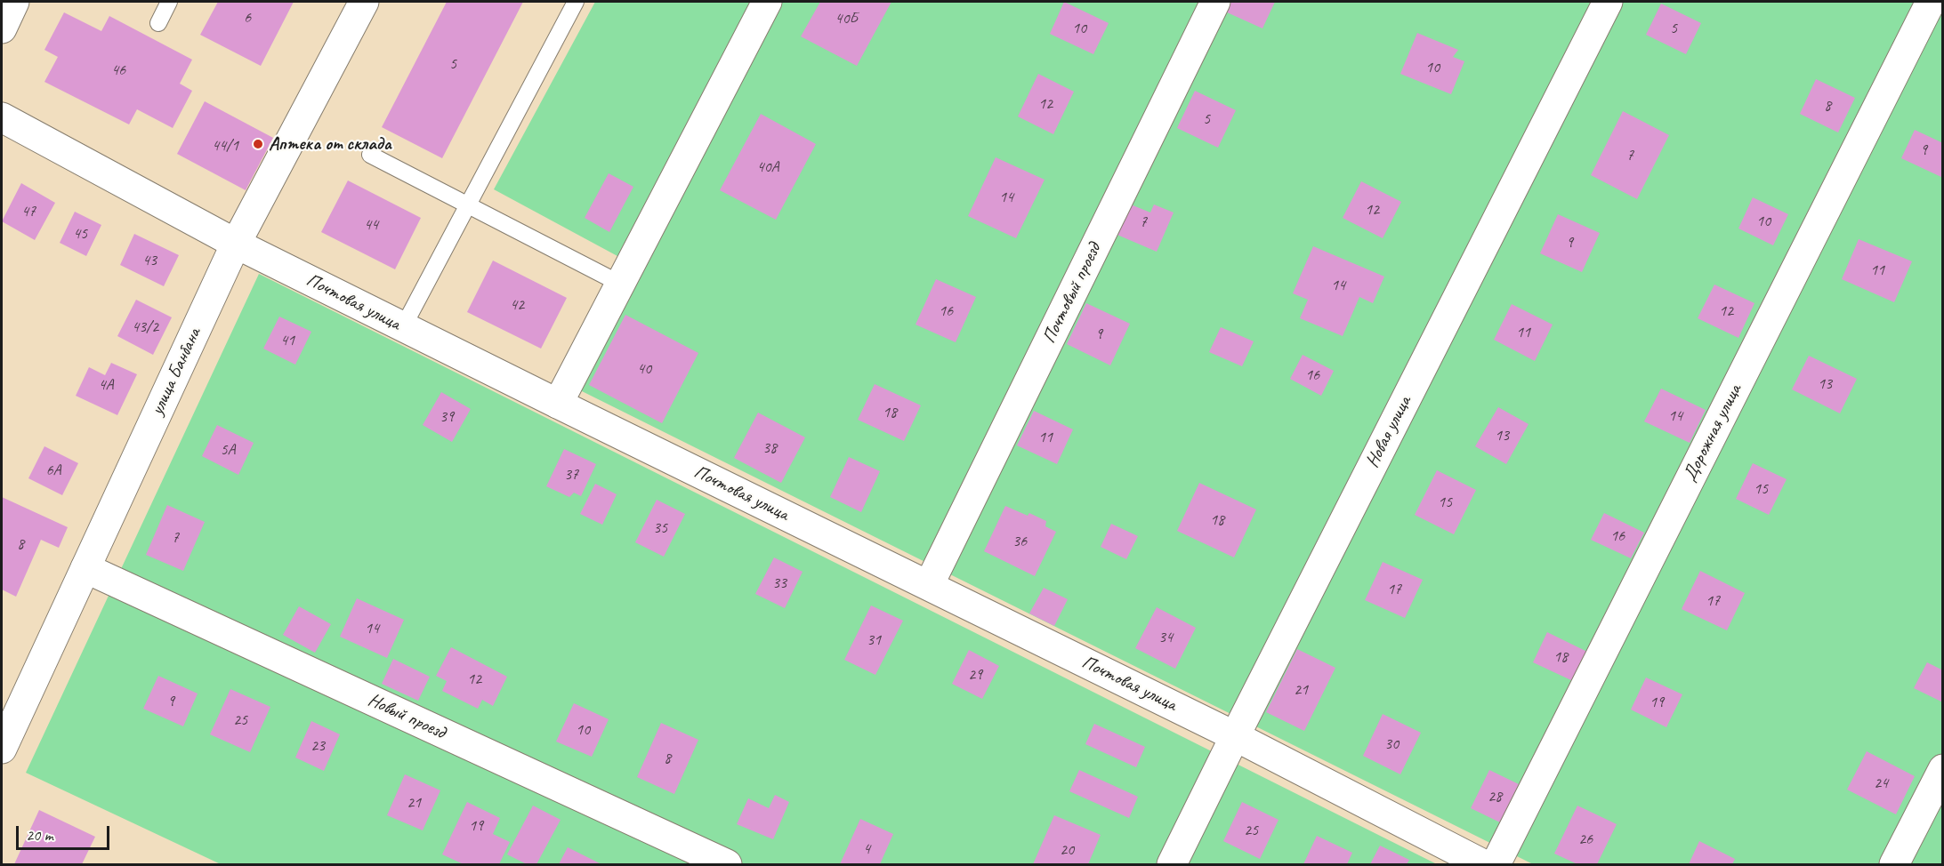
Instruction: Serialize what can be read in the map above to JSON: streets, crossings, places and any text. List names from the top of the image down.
{
  "streets": {
    "street": [
      "Почтовый проезд",
      "Почтовая улица",
      "улица Банбана",
      "Новая улица",
      "Дорожная улица",
      "Новый проезд"
    ]
  },
  "crossings": [
    ["Почтовый проезд", "Почтовая улица"],
    ["Почтовая улица", "улица Банбана"],
    ["Почтовая улица", "Новая улица"],
    ["улица Банбана", "Новый проезд"]
  ],
  "places": ["Аптека от склада"],
  "house_numbers": [
    "6",
    "40Б",
    "10",
    "5",
    "5",
    "10",
    "46",
    "12",
    "8",
    "5",
    "44/1",
    "9",
    "7",
    "40А",
    "14",
    "12",
    "47",
    "10",
    "7",
    "44",
    "45",
    "9",
    "43",
    "11",
    "14",
    "42",
    "16",
    "12",
    "43/2",
    "11",
    "9",
    "41",
    "40",
    "16",
    "13",
    "4А",
    "18",
    "14",
    "39",
    "13",
    "11",
    "38",
    "5А",
    "6А",
    "37",
    "15",
    "15",
    "18",
    "35",
    "16",
    "7",
    "36",
    "8",
    "33",
    "17",
    "17",
    "14",
    "34",
    "31",
    "18",
    "29",
    "12",
    "21",
    "9",
    "19",
    "25",
    "10",
    "30",
    "23",
    "8",
    "24",
    "28",
    "21",
    "19",
    "25",
    "26",
    "4",
    "20"
  ],
  "scale_bar": "20 m"
}
